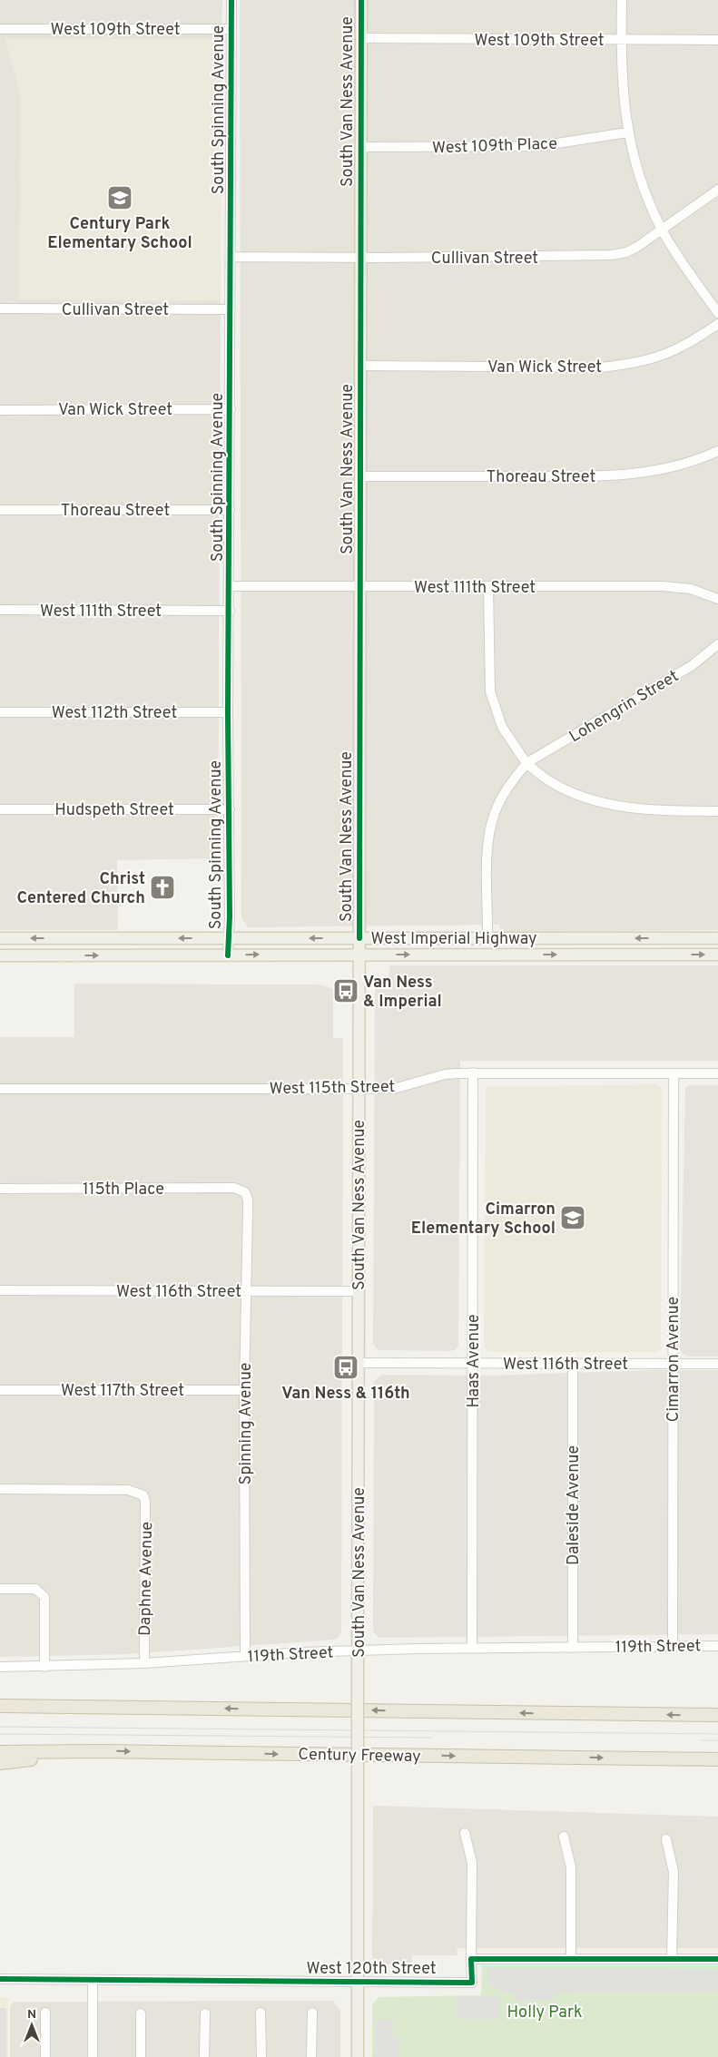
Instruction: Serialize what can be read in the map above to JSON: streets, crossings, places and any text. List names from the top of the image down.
{
  "streets": {
    "highway": ["Century Freeway"],
    "main road": ["South Van Ness Avenue", "West Imperial Highway"],
    "street": [
      "West 109th Street",
      "South Spinning Avenue",
      "West 109th Place",
      "Cullivan Street",
      "Van Wick Street",
      "Thoreau Street",
      "West 111th Street",
      "Lohengrin Street",
      "West 112th Street",
      "Hudspeth Street",
      "West 115th Street",
      "115th Place",
      "West 116th Street",
      "Cimarron Avenue",
      "Haas Avenue",
      "West 117th Street",
      "Spinning Avenue",
      "Daleside Avenue",
      "Daphne Avenue",
      "119th Street",
      "West 120th Street"
    ]
  },
  "crossings": [
    ["West 109th Street", "South Van Ness Avenue"],
    ["West 109th Street", "South Spinning Avenue"],
    ["South Van Ness Avenue", "West 109th Place"],
    ["South Van Ness Avenue", "Cullivan Street"],
    ["South Van Ness Avenue", "Van Wick Street"],
    ["South Van Ness Avenue", "Thoreau Street"],
    ["South Van Ness Avenue", "West 111th Street"],
    ["South Van Ness Avenue", "West Imperial Highway"],
    ["South Van Ness Avenue", "West 115th Street"],
    ["South Van Ness Avenue", "West 116th Street"],
    ["South Van Ness Avenue", "119th Street"],
    ["South Van Ness Avenue", "West 120th Street"],
    ["South Spinning Avenue", "Cullivan Street"],
    ["South Spinning Avenue", "Van Wick Street"],
    ["South Spinning Avenue", "Thoreau Street"],
    ["South Spinning Avenue", "West 111th Street"],
    ["South Spinning Avenue", "West 112th Street"],
    ["South Spinning Avenue", "Hudspeth Street"],
    ["South Spinning Avenue", "West Imperial Highway"],
    ["West 115th Street", "Cimarron Avenue"],
    ["West 115th Street", "Haas Avenue"],
    ["115th Place", "Spinning Avenue"],
    ["West 116th Street", "Cimarron Avenue"],
    ["West 116th Street", "Haas Avenue"],
    ["West 116th Street", "Spinning Avenue"],
    ["West 116th Street", "Daleside Avenue"],
    ["Cimarron Avenue", "119th Street"],
    ["Haas Avenue", "119th Street"],
    ["West 117th Street", "Spinning Avenue"],
    ["Spinning Avenue", "119th Street"],
    ["Daleside Avenue", "119th Street"],
    ["Daphne Avenue", "119th Street"]
  ],
  "parks": ["Holly Park"],
  "places": {
    "school or university": ["Century Park Elementary School", "Cimarron Elementary School"],
    "church": ["Christ Centered Church"],
    "bus stop": ["Van Ness & Imperial", "Van Ness & 116th"]
  },
  "north": "top"
}
